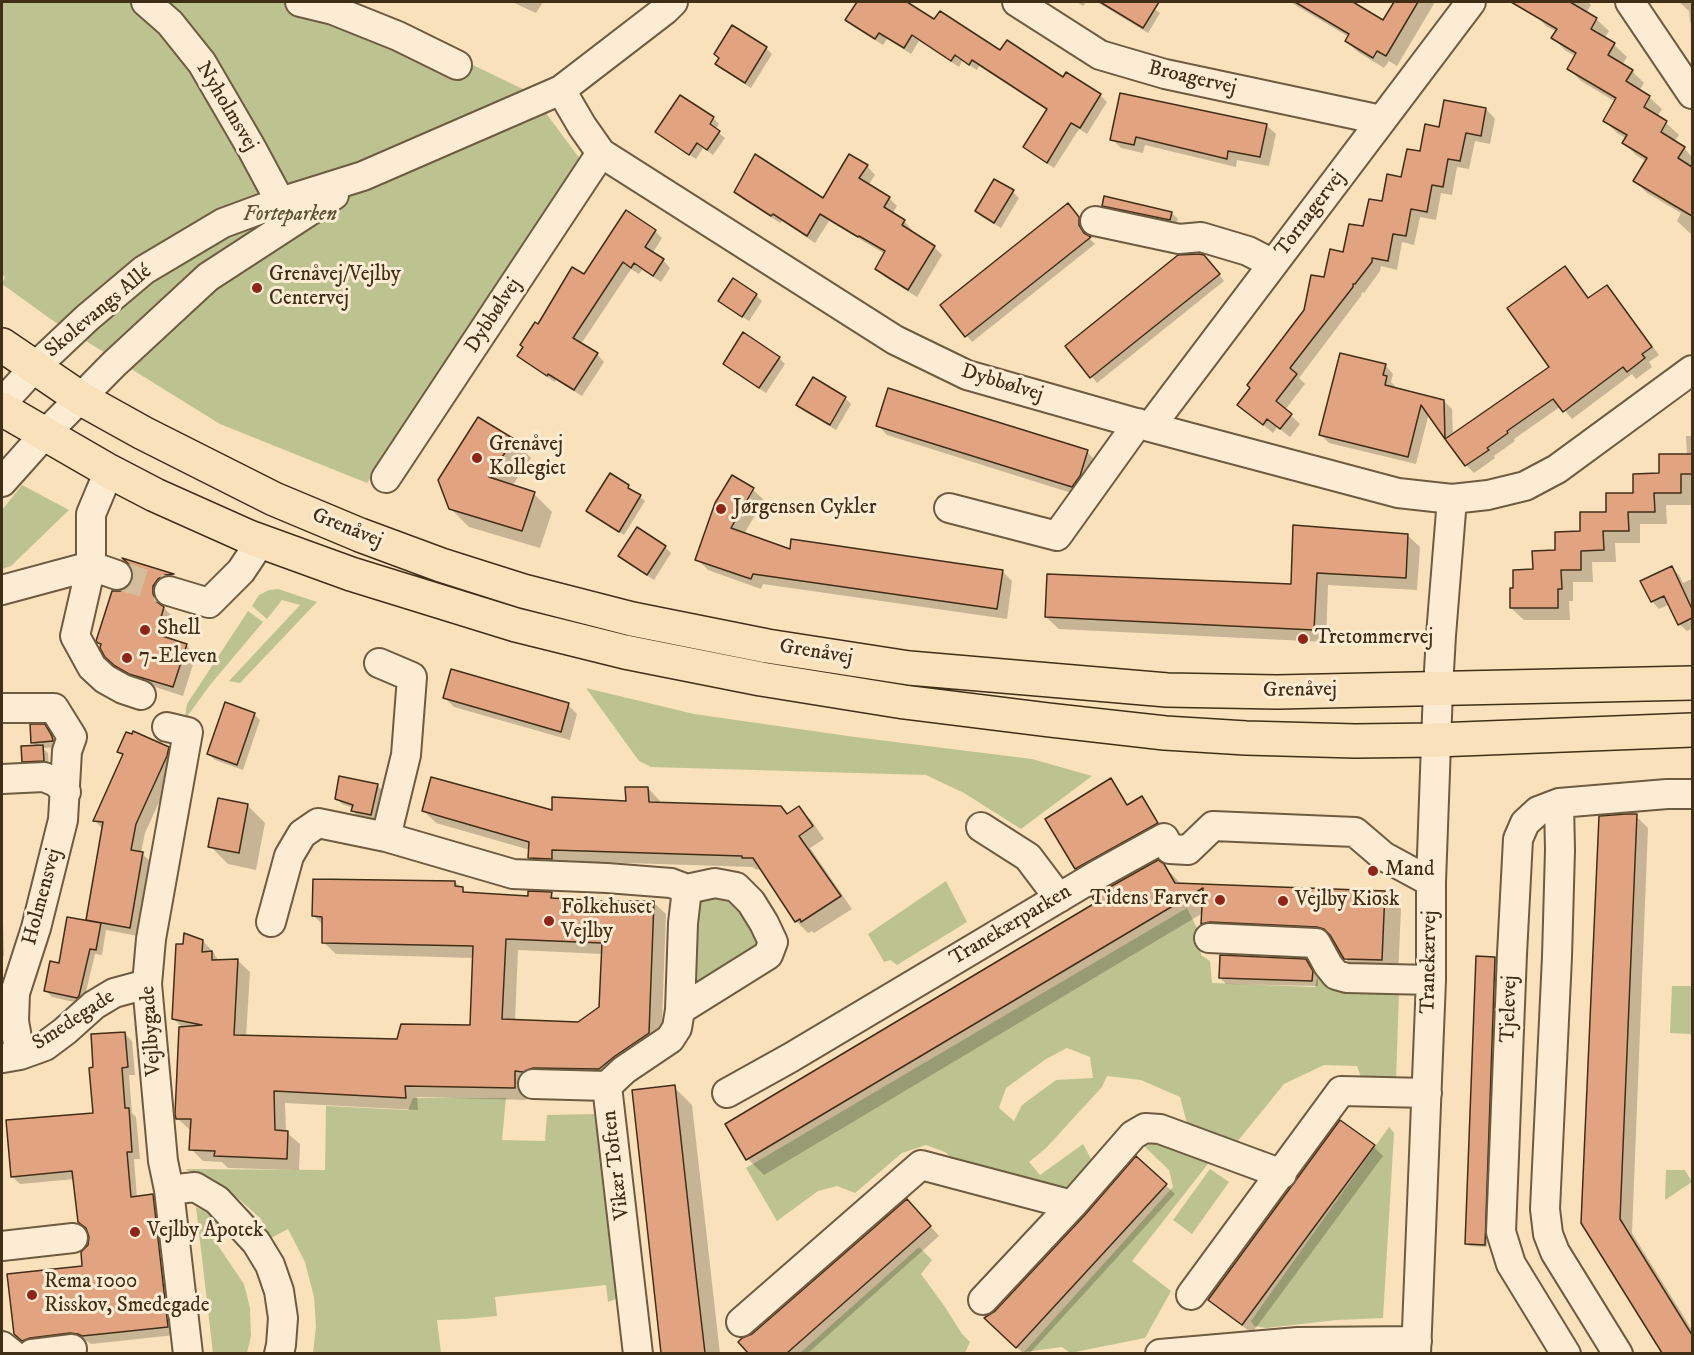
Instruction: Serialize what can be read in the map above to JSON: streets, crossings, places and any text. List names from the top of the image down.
{
  "streets": {
    "main road": ["Grenåvej"],
    "street": [
      "Broagervej",
      "Nyholmsvej",
      "Tornagervej",
      "Skolevangs Allé",
      "Dybbølvej",
      "Holmensvej",
      "Tranekærparken",
      "Tranekærvej",
      "Tjelevej",
      "Smedegade",
      "Vejlbygade",
      "Vikær Toften"
    ]
  },
  "crossings": [
    ["Broagervej", "Tornagervej"],
    ["Nyholmsvej", "Skolevangs Allé"],
    ["Tornagervej", "Dybbølvej"],
    ["Skolevangs Allé", "Dybbølvej"],
    ["Skolevangs Allé", "Grenåvej"],
    ["Dybbølvej", "Tranekærvej"],
    ["Grenåvej", "Tranekærvej"],
    ["Holmensvej", "Smedegade"],
    ["Tranekærparken", "Tranekærvej"],
    ["Smedegade", "Vejlbygade"]
  ],
  "parks": ["Forteparken"],
  "places": [
    "Grenåvej/Vejlby Centervej",
    "Grenåvej Kollegiet",
    "Jørgensen Cykler",
    "Shell",
    "Tretommervej",
    "7-Eleven",
    "Mand",
    "Tidens Farver",
    "Vejlby Kiosk",
    "Folkehuset Vejlby",
    "Vejlby Apotek",
    "Rema 1000 Risskov, Smedegade"
  ]
}
